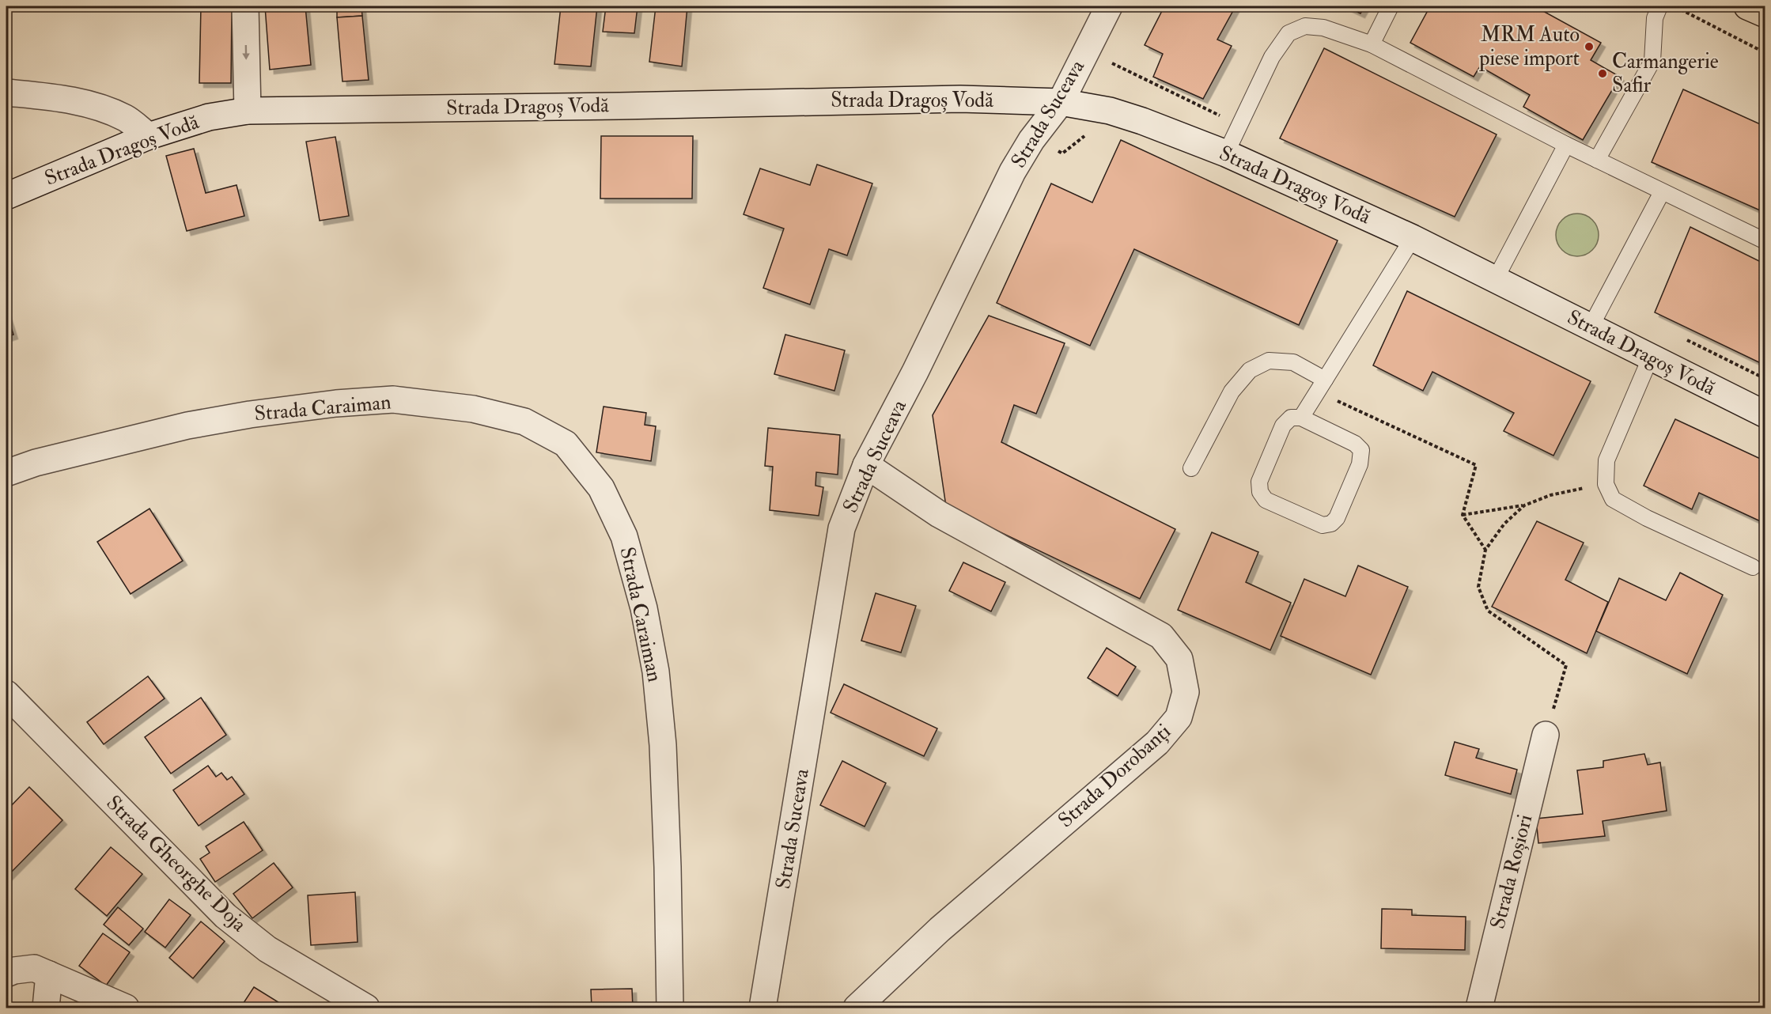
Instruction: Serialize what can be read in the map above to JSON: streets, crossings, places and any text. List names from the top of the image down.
{
  "streets": {
    "street": [
      "Strada Dragoș Vodă",
      "Strada Suceava",
      "Strada Caraiman",
      "Strada Dorobanți",
      "Strada Gheorghe Doja",
      "Strada Roșiori"
    ]
  },
  "crossings": [
    ["Strada Dragoș Vodă", "Strada Suceava"],
    ["Strada Suceava", "Strada Dorobanți"]
  ],
  "places": ["MRM Auto piese import", "Carmangerie Safir"]
}
